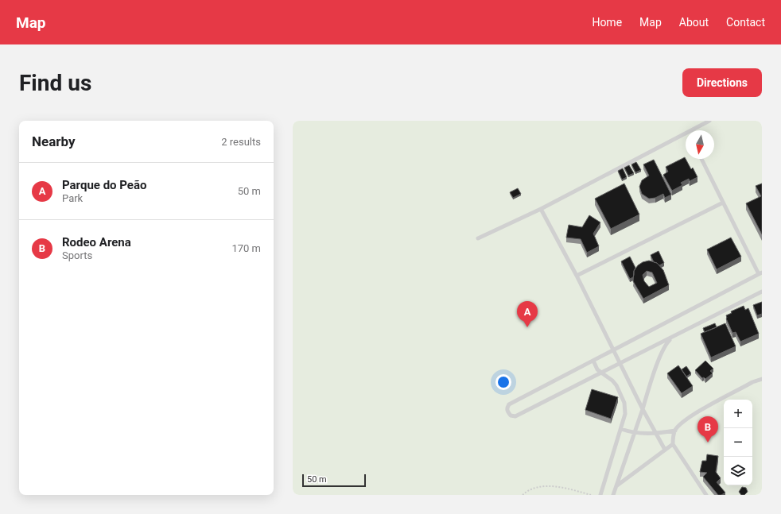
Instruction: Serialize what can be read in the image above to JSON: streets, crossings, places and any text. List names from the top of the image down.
{
  "scale_bar": "50 m",
  "north": "bottom",
  "page": {
    "header": "Map",
    "nav": [
      "Home",
      "Map",
      "About",
      "Contact"
    ],
    "buttons": "Directions",
    "title": "Find us",
    "heading": ["Nearby", "2 results"],
    "list": [
      {
        "mark": "A",
        "name": "Parque do Peão",
        "note": "Park",
        "value": "50 m"
      },
      {
        "mark": "B",
        "name": "Rodeo Arena",
        "note": "Sports",
        "value": "170 m"
      }
    ],
    "pins": ["A", "B"],
    "map_buttons": ["+", "−"],
    "scale": "50 m"
  }
}
